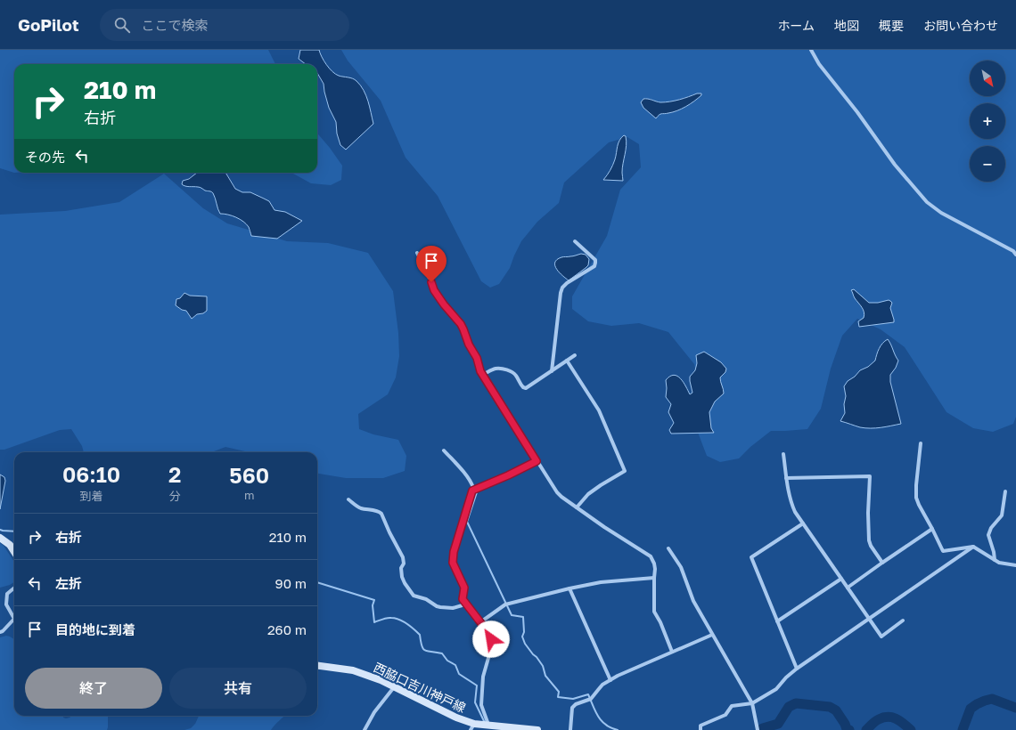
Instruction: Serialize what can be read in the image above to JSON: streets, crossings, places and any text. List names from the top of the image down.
{
  "streets": {
    "main road": ["西脇口吉川神戸線"]
  },
  "north": "bottom right",
  "page": {
    "header": "GoPilot",
    "search": "ここで検索",
    "nav": [
      "ホーム",
      "地図",
      "概要",
      "お問い合わせ"
    ],
    "map_buttons": ["+", "−"],
    "turn": ["210 m", "右折"],
    "then": "その先",
    "eta": [
      "06:10",
      "到着",
      "2",
      "分",
      "560",
      "m"
    ],
    "list": [
      {
        "name": "右折",
        "value": "210 m"
      },
      {
        "name": "左折",
        "value": "90 m"
      },
      {
        "name": "目的地に到着",
        "value": "260 m"
      }
    ],
    "buttons": ["終了", "共有"]
  }
}
